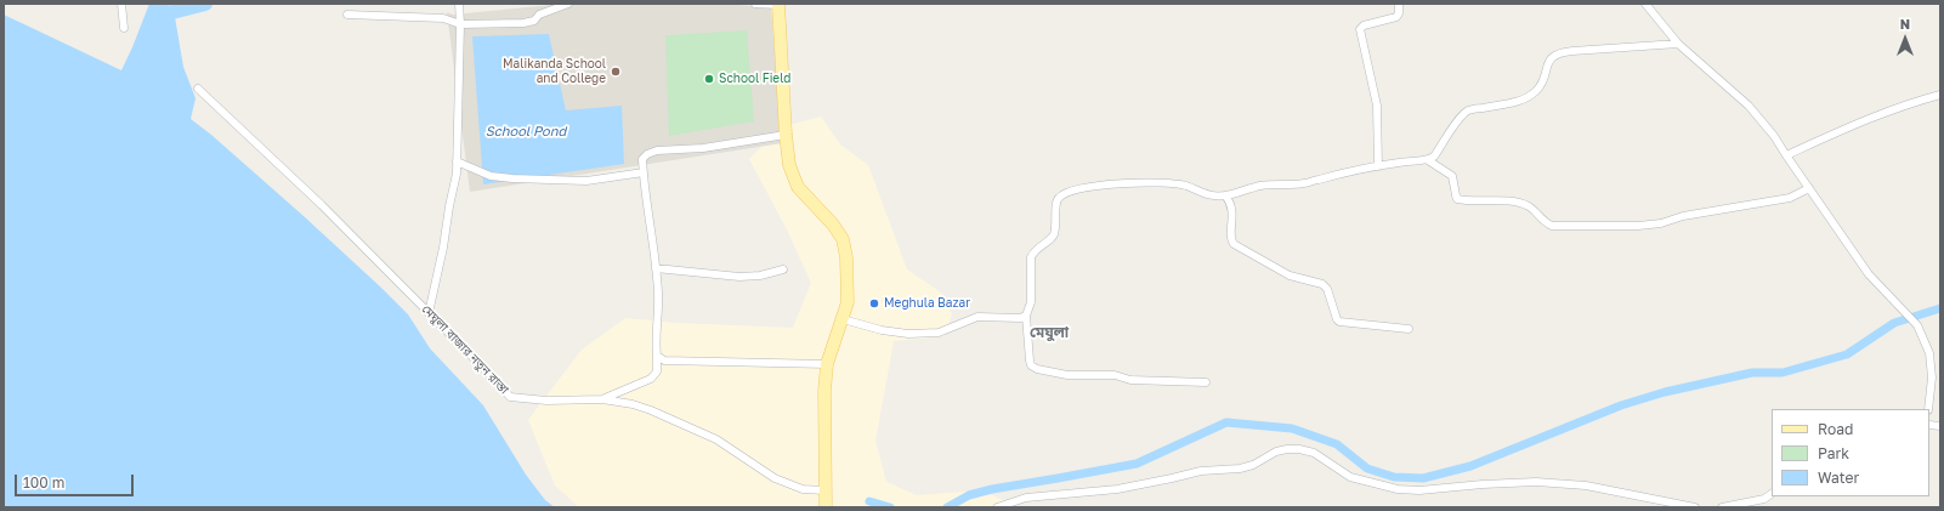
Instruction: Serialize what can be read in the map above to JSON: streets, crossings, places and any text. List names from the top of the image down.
{
  "streets": {
    "street": ["মেঘুলা বাজার নতুন রাস্তা"]
  },
  "districts": ["মেঘুলা"],
  "water": ["School Pond"],
  "places": ["Malikanda School and College", "School Field", "Meghula Bazar"],
  "legend": ["Road", "Park", "Water"],
  "scale_bar": "100 m",
  "north": "top"
}
